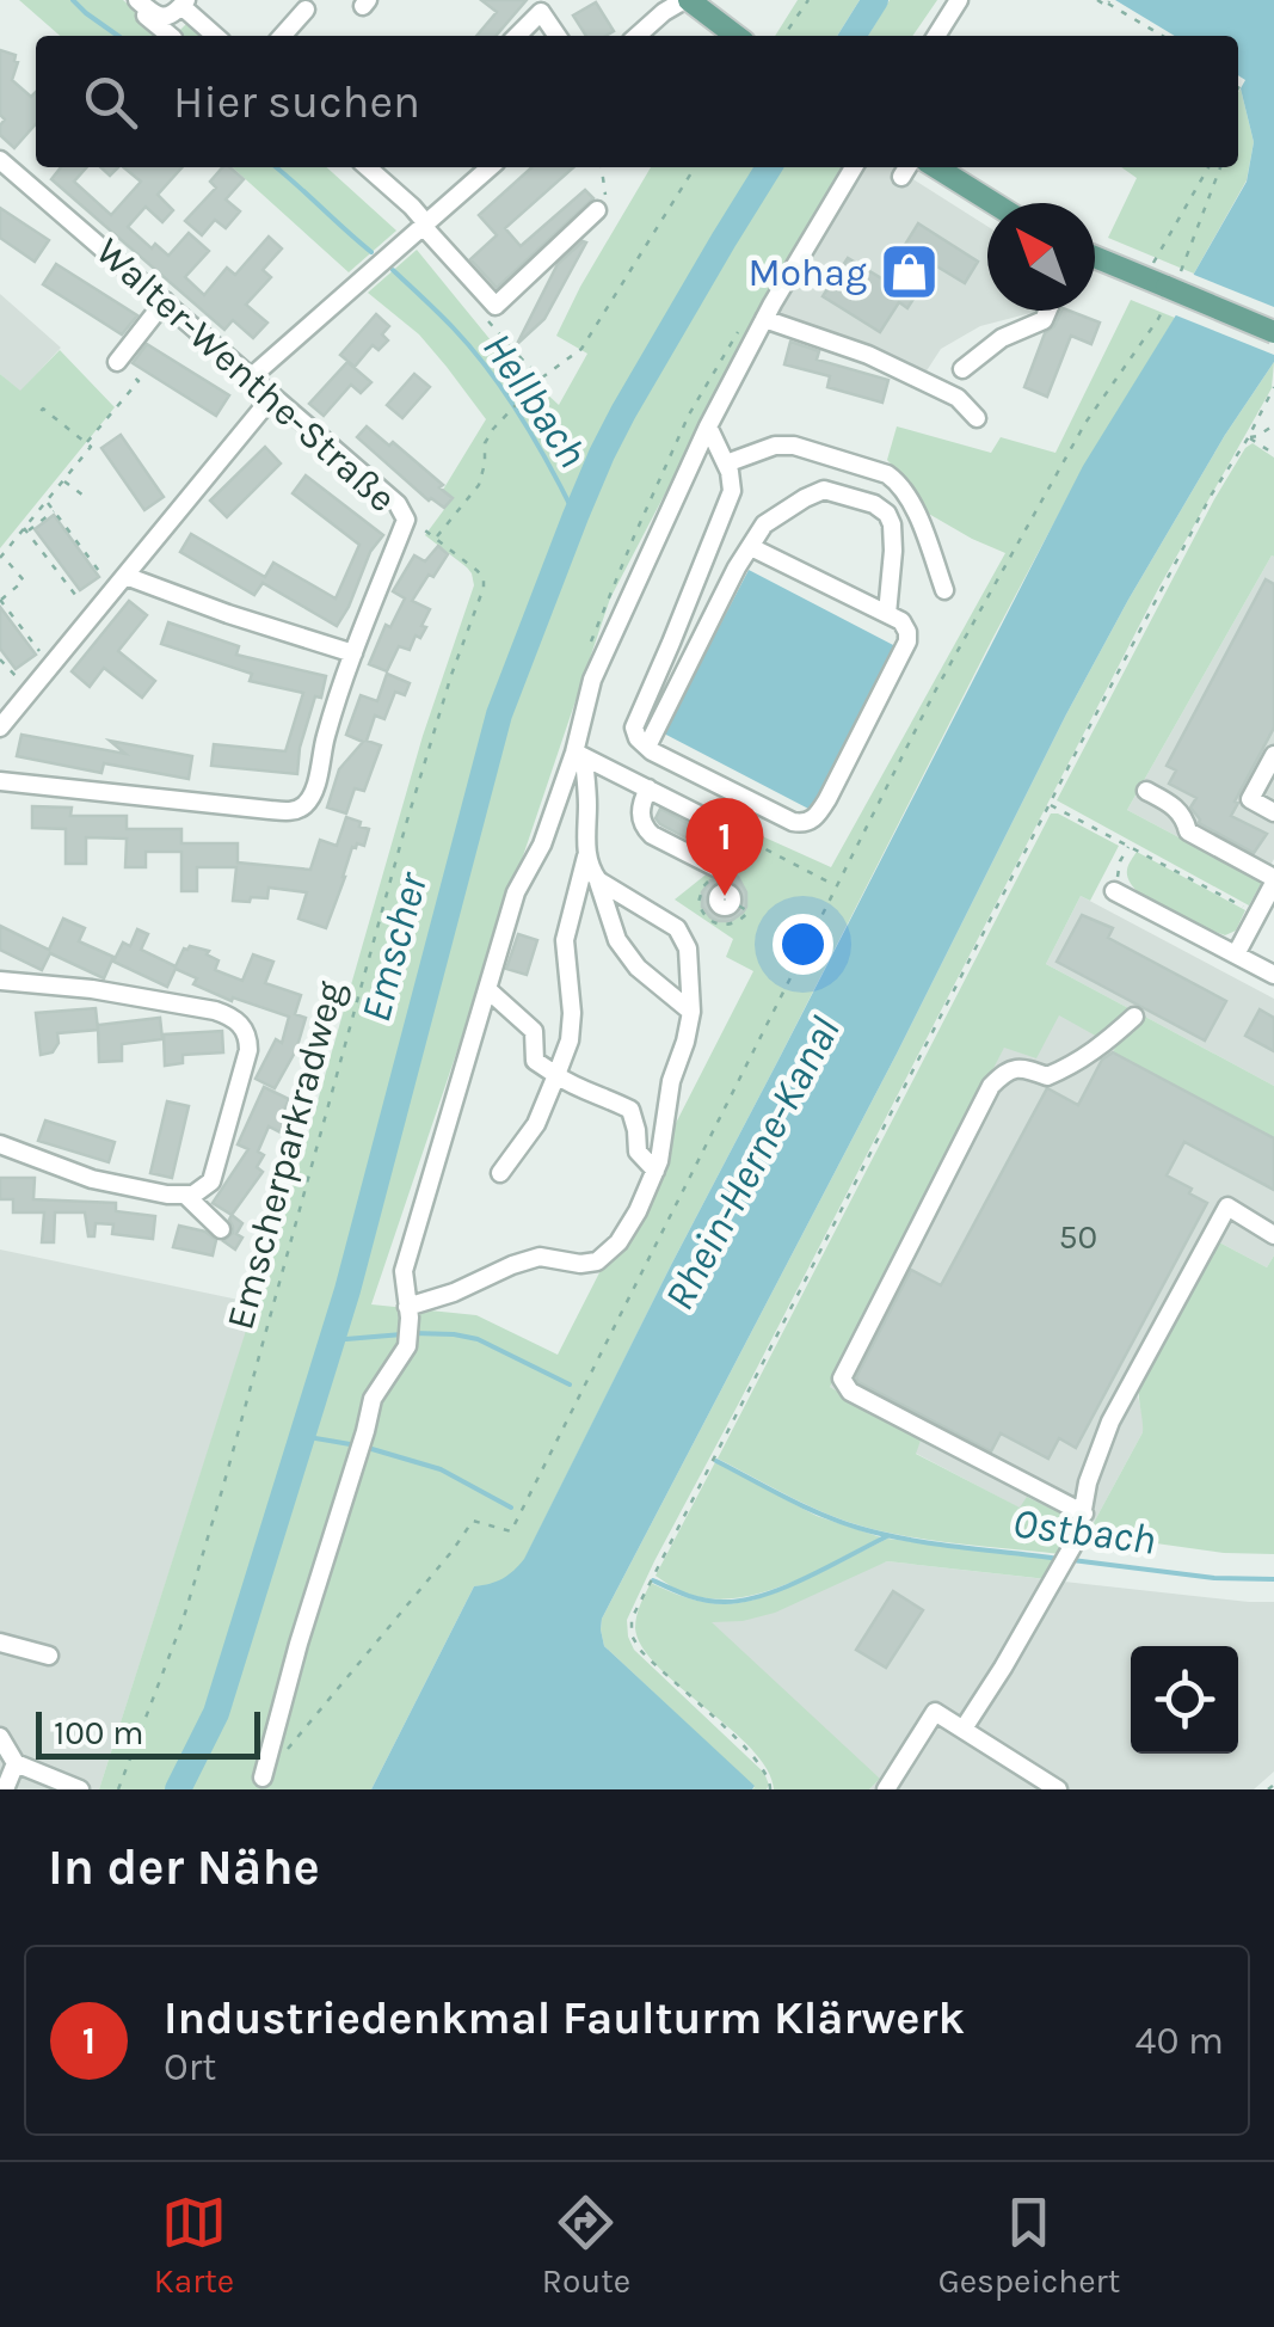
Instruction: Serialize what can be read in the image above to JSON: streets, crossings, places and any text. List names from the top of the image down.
{
  "streets": {
    "street": ["Walter-Wenthe-Straße"],
    "path": ["Emscherparkradweg"]
  },
  "water": [
    "Hellbach",
    "Emscher",
    "Rhein-Herne-Kanal",
    "Ostbach"
  ],
  "places": {
    "shop": ["Mohag"]
  },
  "house_numbers": ["50"],
  "scale_bar": "100 m",
  "north": "top left",
  "page": {
    "search": "Hier suchen",
    "pins": "1",
    "scale": "100 m",
    "heading": "In der Nähe",
    "list": [
      {
        "mark": "1",
        "name": "Industriedenkmal Faulturm Klärwerk",
        "note": "Ort",
        "value": "40 m"
      }
    ],
    "nav": ["Karte", "Route", "Gespeichert"]
  }
}
